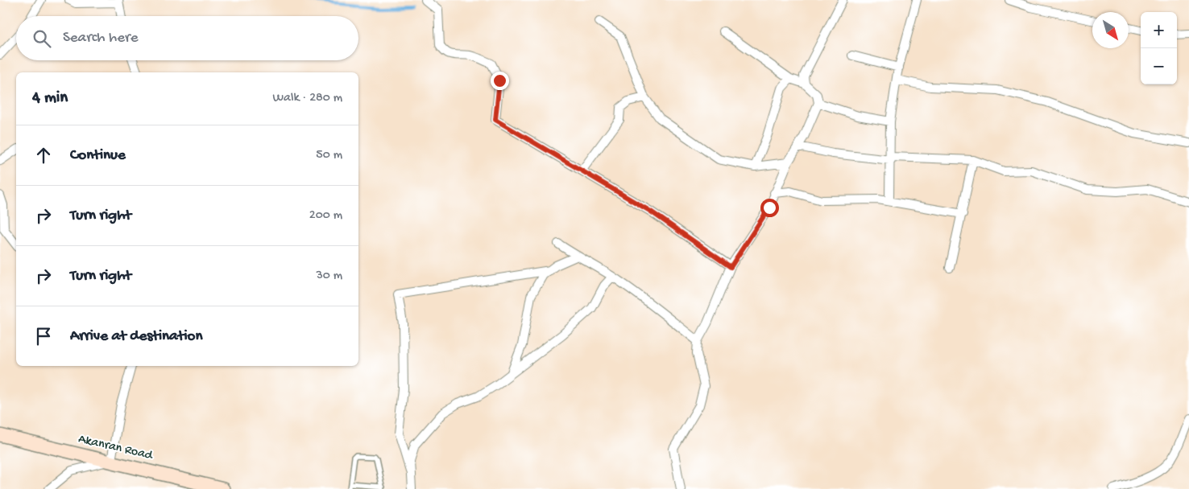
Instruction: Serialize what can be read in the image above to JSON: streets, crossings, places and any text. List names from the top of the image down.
{
  "streets": {
    "main road": ["Akanran Road"]
  },
  "north": "bottom right",
  "page": {
    "map_buttons": ["+", "−"],
    "search": "Search here",
    "heading": ["4 min", "Walk · 280 m"],
    "list": [
      ["Continue", "50 m"],
      ["Turn right", "200 m"],
      ["Turn right", "30 m"],
      "Arrive at destination"
    ]
  }
}
